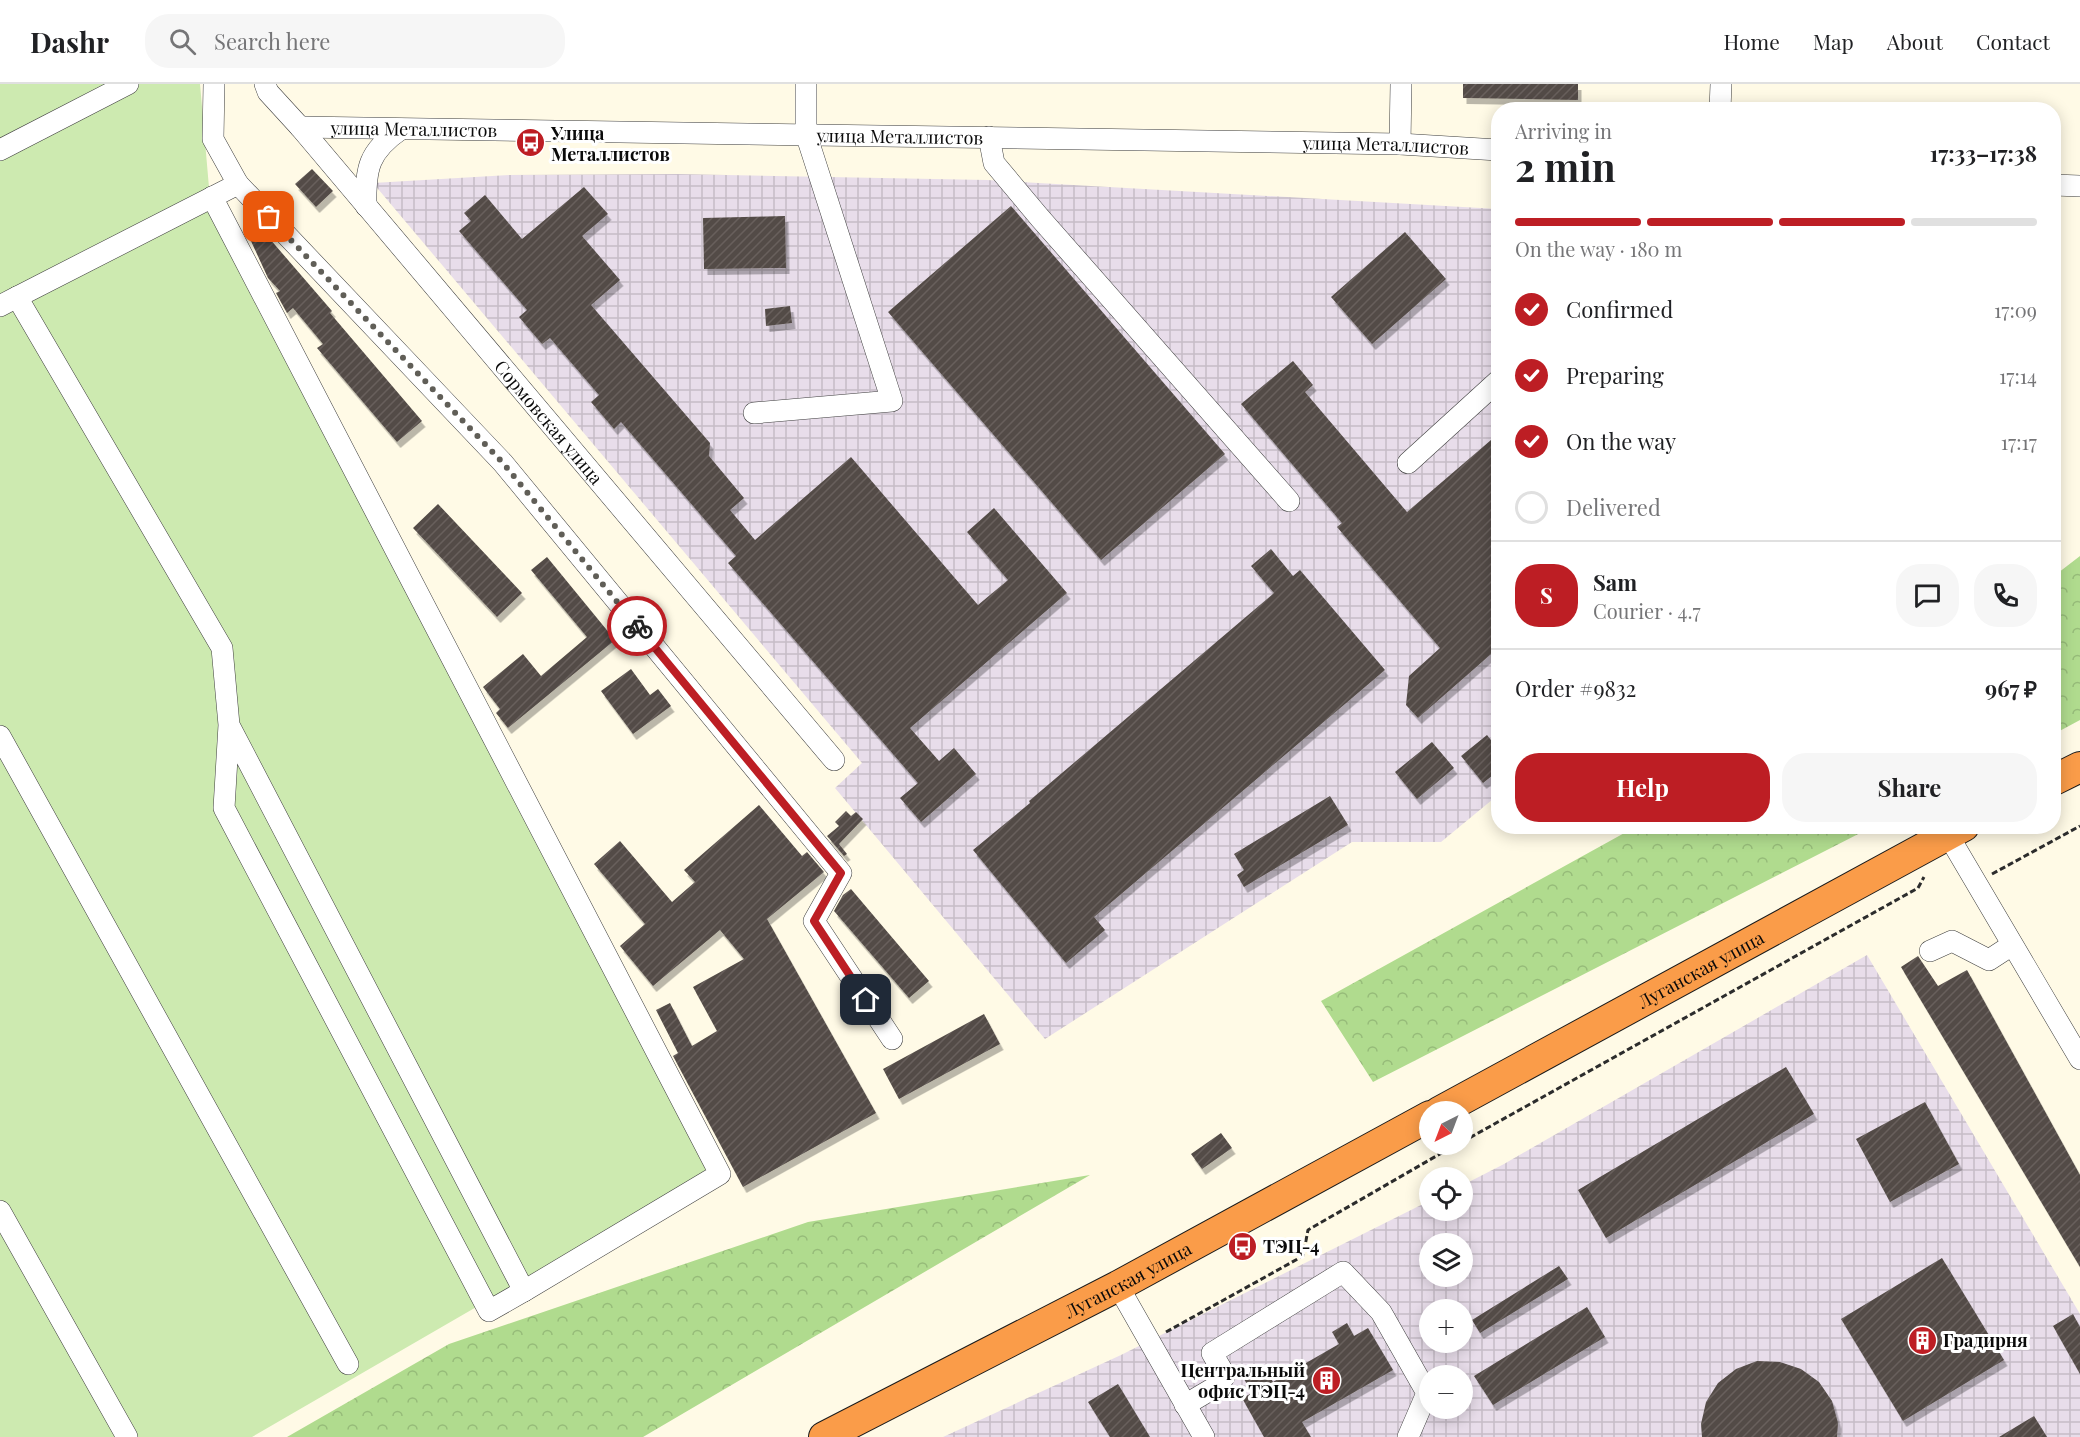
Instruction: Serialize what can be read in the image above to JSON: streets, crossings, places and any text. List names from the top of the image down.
{
  "streets": {
    "highway": ["Луганская улица"],
    "street": ["улица Металлистов", "Сормовская улица"]
  },
  "crossings": [
    ["улица Металлистов", "Сормовская улица"]
  ],
  "places": {
    "bus stop": ["Улица Металлистов", "ТЭЦ-4"],
    "building": ["Градирня", "Центральный офис ТЭЦ-4"]
  },
  "north": "bottom left",
  "page": {
    "header": "Dashr",
    "search": "Search here",
    "nav": [
      "Home",
      "Map",
      "About",
      "Contact"
    ],
    "heading": ["2 min", "Arriving in", "17:33–17:38"],
    "panel": [
      "Sam",
      "Courier · 4.7",
      "Order #9832",
      "967 ₽"
    ],
    "bar": "On the way · 180 m",
    "list": [
      ["Confirmed", "17:09"],
      ["Preparing", "17:14"],
      ["On the way", "17:17"],
      "Delivered"
    ],
    "round": "S",
    "buttons": ["Help", "Share"],
    "map_buttons": ["+", "−"]
  }
}
